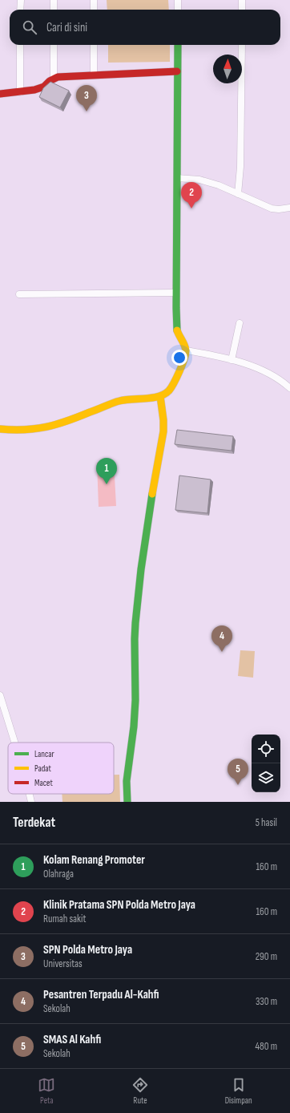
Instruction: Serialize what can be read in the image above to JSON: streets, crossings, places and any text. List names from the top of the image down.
{
  "legend": ["Lancar", "Padat", "Macet"],
  "north": "top",
  "page": {
    "search": "Cari di sini",
    "pins": [
      "3",
      "2",
      "1",
      "4",
      "5"
    ],
    "heading": ["Terdekat", "5 hasil"],
    "list": [
      {
        "mark": "1",
        "name": "Kolam Renang Promoter",
        "note": "Olahraga",
        "value": "160 m"
      },
      {
        "mark": "2",
        "name": "Klinik Pratama SPN Polda Metro Jaya",
        "note": "Rumah sakit",
        "value": "160 m"
      },
      {
        "mark": "3",
        "name": "SPN Polda Metro Jaya",
        "note": "Universitas",
        "value": "290 m"
      },
      {
        "mark": "4",
        "name": "Pesantren Terpadu Al-Kahfi",
        "note": "Sekolah",
        "value": "330 m"
      },
      {
        "mark": "5",
        "name": "SMAS Al Kahfi",
        "note": "Sekolah",
        "value": "480 m"
      }
    ],
    "nav": ["Peta", "Rute", "Disimpan"]
  }
}
